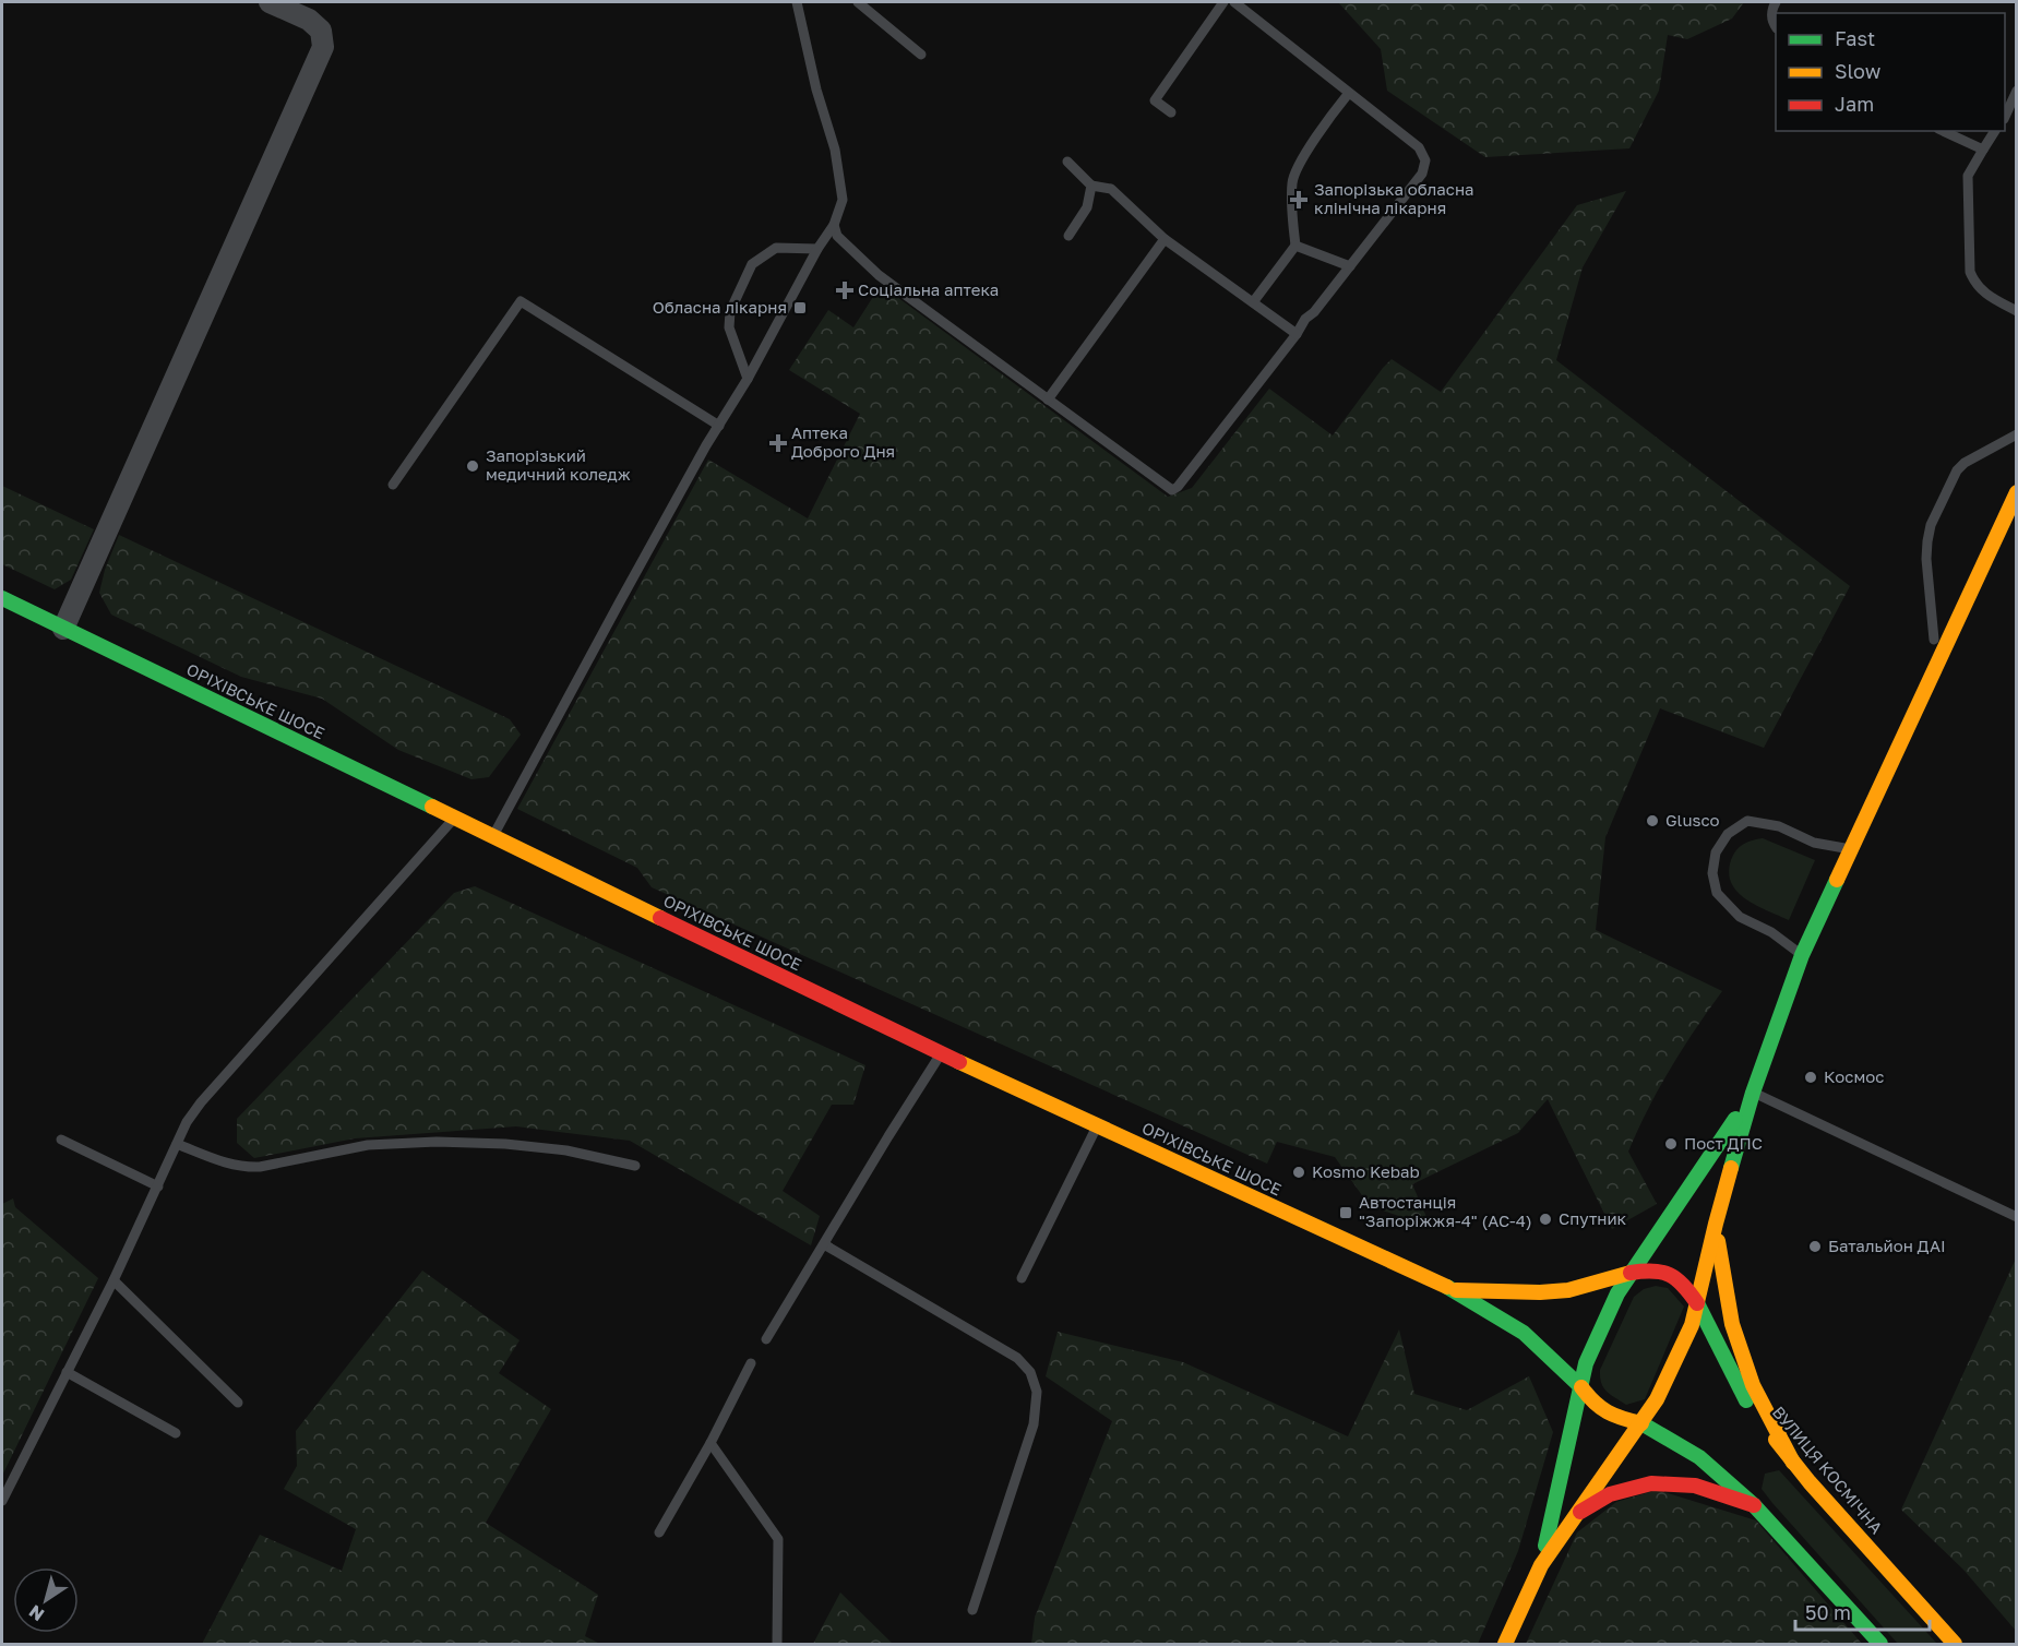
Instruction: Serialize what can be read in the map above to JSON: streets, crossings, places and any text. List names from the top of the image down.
{
  "streets": {
    "main road": ["ОРІХІВСЬКЕ ШОСЕ", "ВУЛИЦЯ КОСМІЧНА"]
  },
  "crossings": [
    ["ОРІХІВСЬКЕ ШОСЕ", "ВУЛИЦЯ КОСМІЧНА"]
  ],
  "places": {
    "health": ["Запорізька обласна клінічна лікарня", "Соціальна аптека", "Аптека Доброго Дня"],
    "transit": ["Обласна лікарня", "Автостанція \"Запоріжжя-4\" (АС-4)"],
    "other": [
      "Запорізький медичний коледж",
      "Glusco",
      "Космос",
      "Пост ДПС",
      "Kosmo Kebab",
      "Спутник",
      "Батальйон ДАI"
    ]
  },
  "legend": ["Fast", "Slow", "Jam"],
  "scale_bar": "50 m",
  "north": "bottom left"
}
